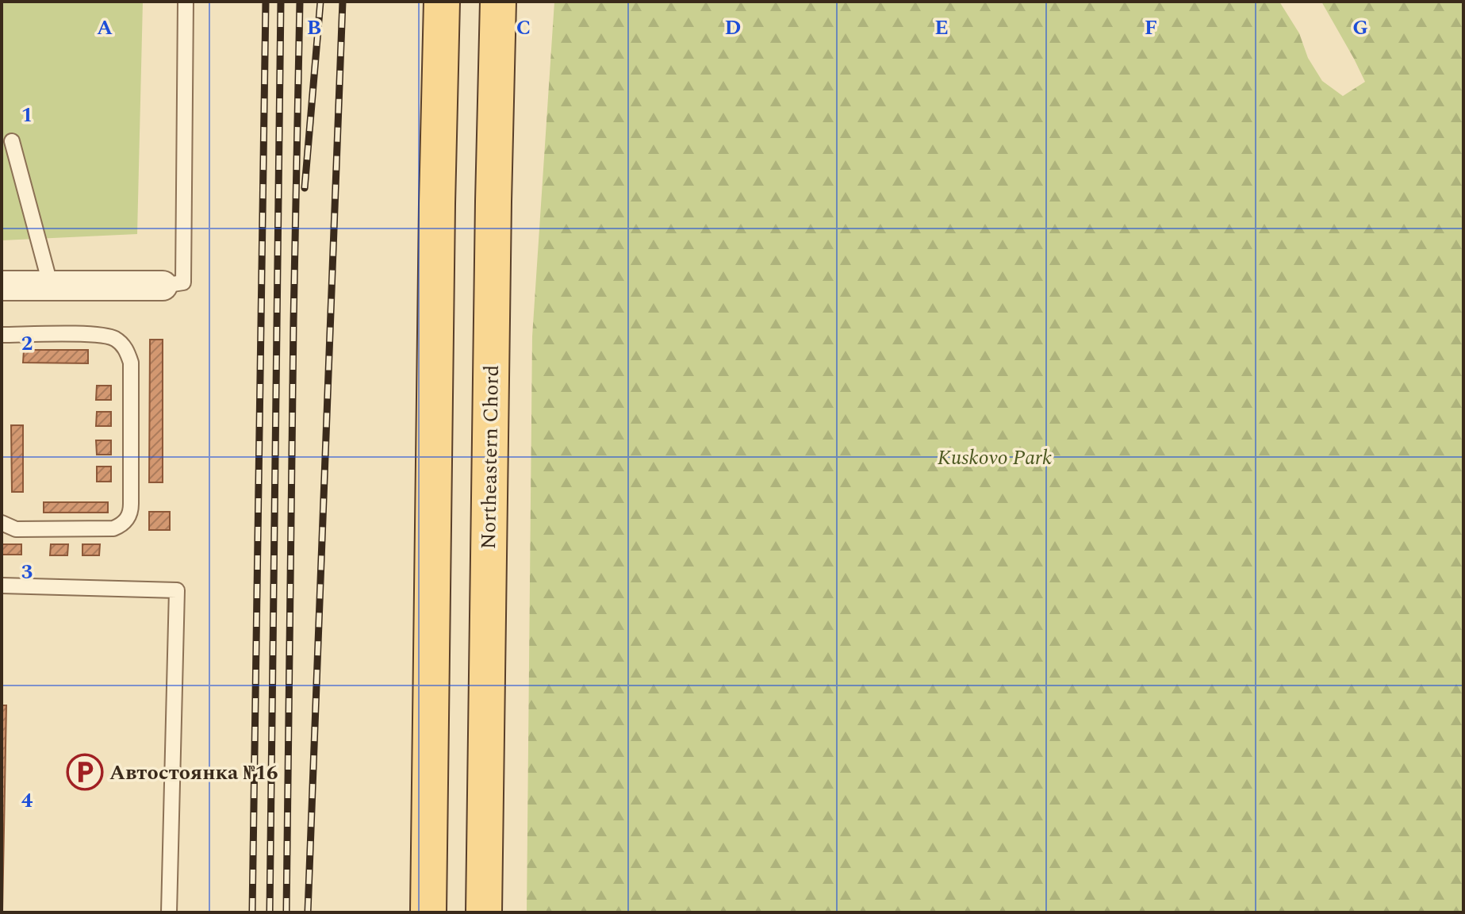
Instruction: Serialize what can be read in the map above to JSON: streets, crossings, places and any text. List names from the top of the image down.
{
  "streets": {
    "main road": ["Northeastern Chord"]
  },
  "parks": ["Kuskovo Park"],
  "places": {
    "parking": ["Автостоянка №16"]
  },
  "grid": {
    "columns": [
      "A",
      "B",
      "C",
      "D",
      "E",
      "F",
      "G"
    ],
    "rows": [
      "1",
      "2",
      "3",
      "4"
    ]
  }
}
